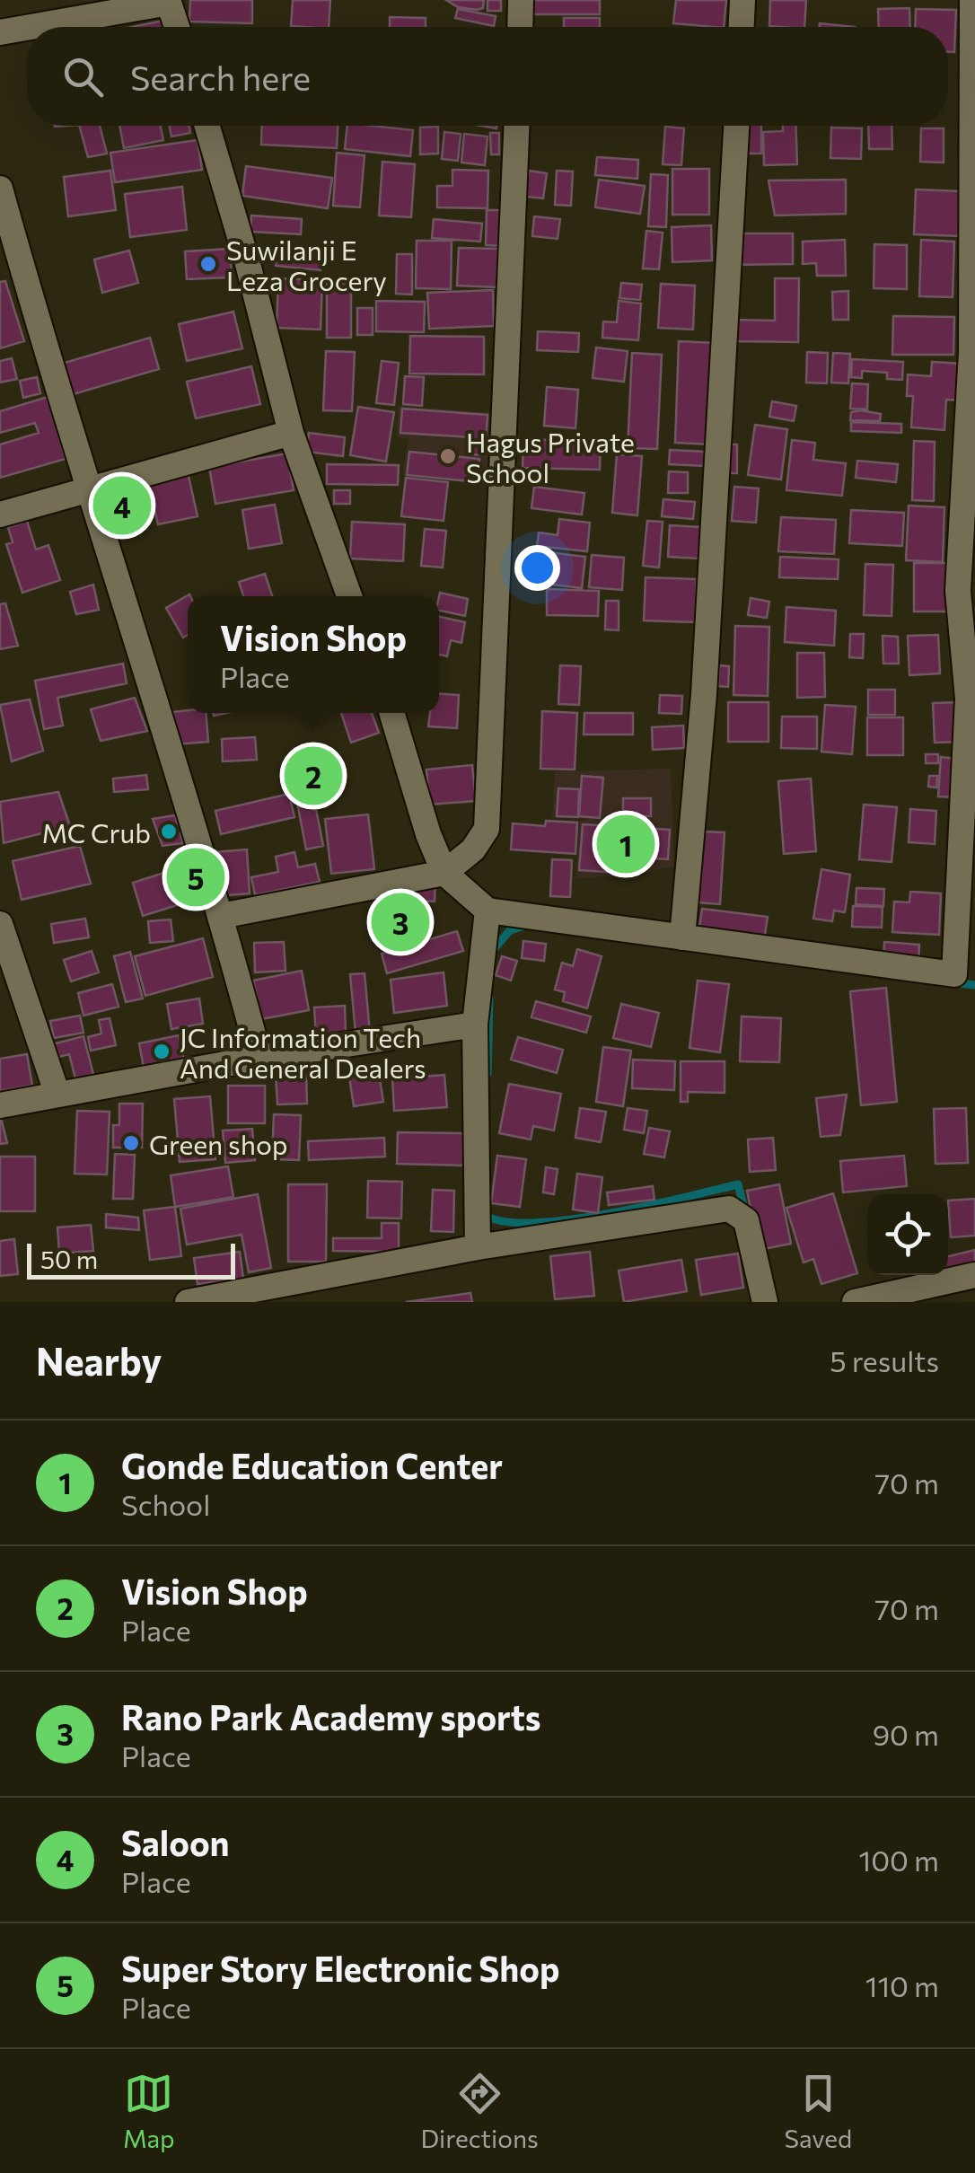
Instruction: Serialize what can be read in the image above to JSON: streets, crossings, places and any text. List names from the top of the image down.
{
  "places": [
    "Suwilanji E Leza Grocery",
    "Hagus Private School",
    "MC Crub",
    "JC Information Tech And General Dealers",
    "Green shop"
  ],
  "scale_bar": "50 m",
  "page": {
    "search": "Search here",
    "pins": [
      "4",
      "2",
      "1",
      "5",
      "3"
    ],
    "popup": ["Vision Shop", "Place"],
    "scale": "50 m",
    "heading": ["Nearby", "5 results"],
    "list": [
      {
        "mark": "1",
        "name": "Gonde Education Center",
        "note": "School",
        "value": "70 m"
      },
      {
        "mark": "2",
        "name": "Vision Shop",
        "note": "Place",
        "value": "70 m"
      },
      {
        "mark": "3",
        "name": "Rano Park Academy sports",
        "note": "Place",
        "value": "90 m"
      },
      {
        "mark": "4",
        "name": "Saloon",
        "note": "Place",
        "value": "100 m"
      },
      {
        "mark": "5",
        "name": "Super Story Electronic Shop",
        "note": "Place",
        "value": "110 m"
      }
    ],
    "nav": ["Map", "Directions", "Saved"]
  }
}
